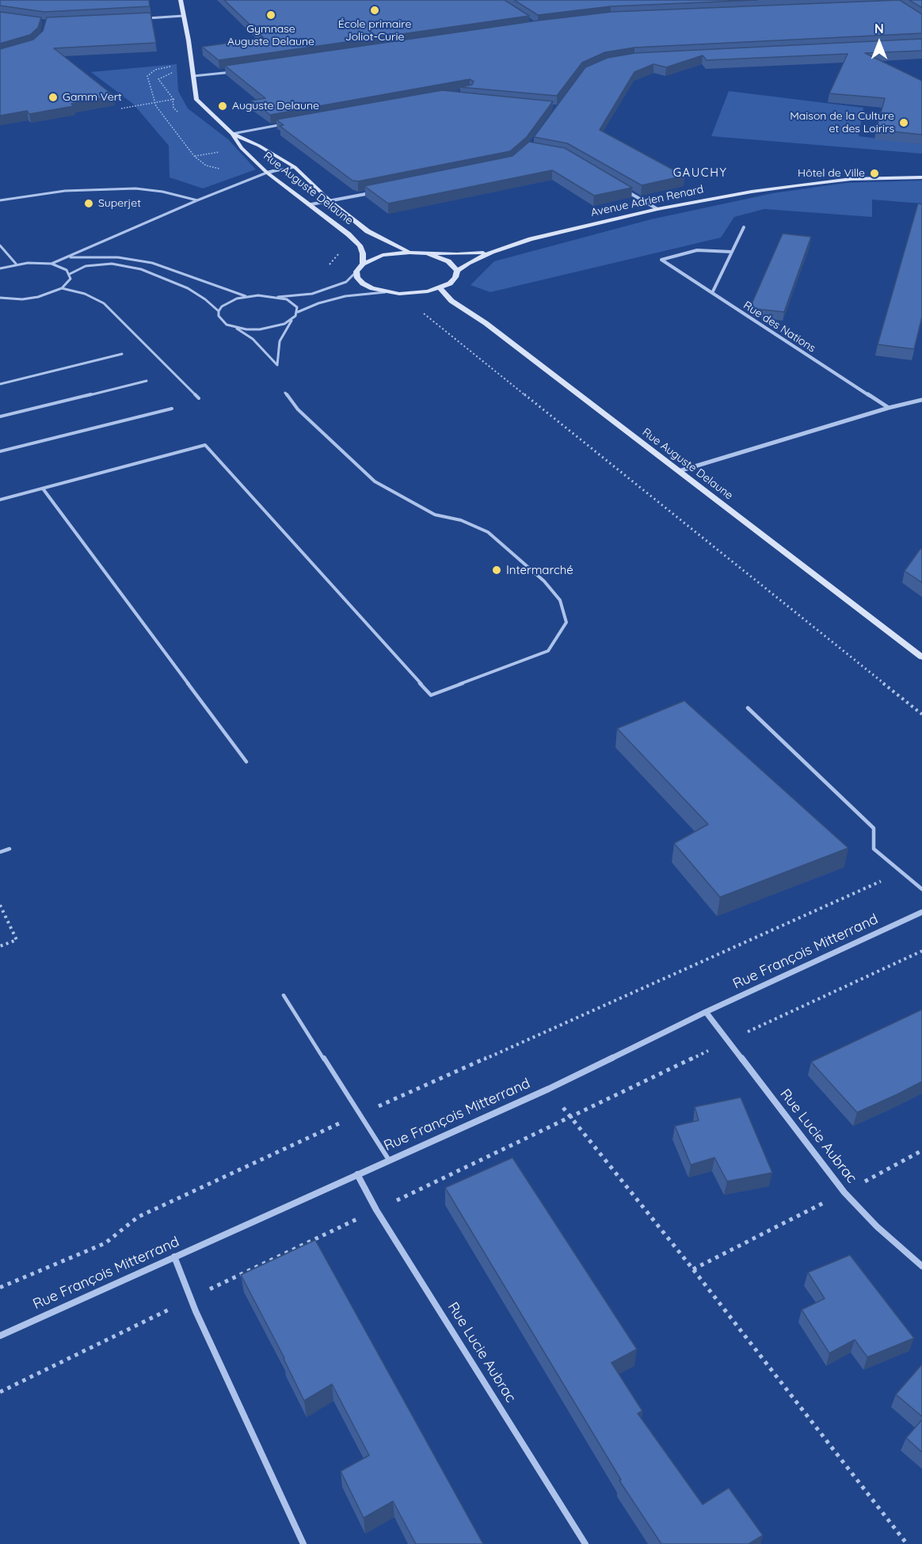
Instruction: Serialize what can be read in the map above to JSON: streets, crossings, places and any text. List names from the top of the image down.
{
  "streets": {
    "street": [
      "Rue Auguste Delaune",
      "Avenue Adrien Renard",
      "Rue des Nations",
      "Rue François Mitterrand",
      "Rue Lucie Aubrac"
    ]
  },
  "crossings": [
    ["Rue Auguste Delaune", "Avenue Adrien Renard"],
    ["Rue François Mitterrand", "Rue Lucie Aubrac"]
  ],
  "districts": ["GAUCHY"],
  "places": [
    "École primaire Joliot-Curie",
    "Gymnase Auguste Delaune",
    "Gamm Vert",
    "Auguste Delaune",
    "Maison de la Culture et des Loirirs",
    "Hôtel de Ville",
    "Superjet",
    "Intermarché"
  ],
  "north": "top"
}
